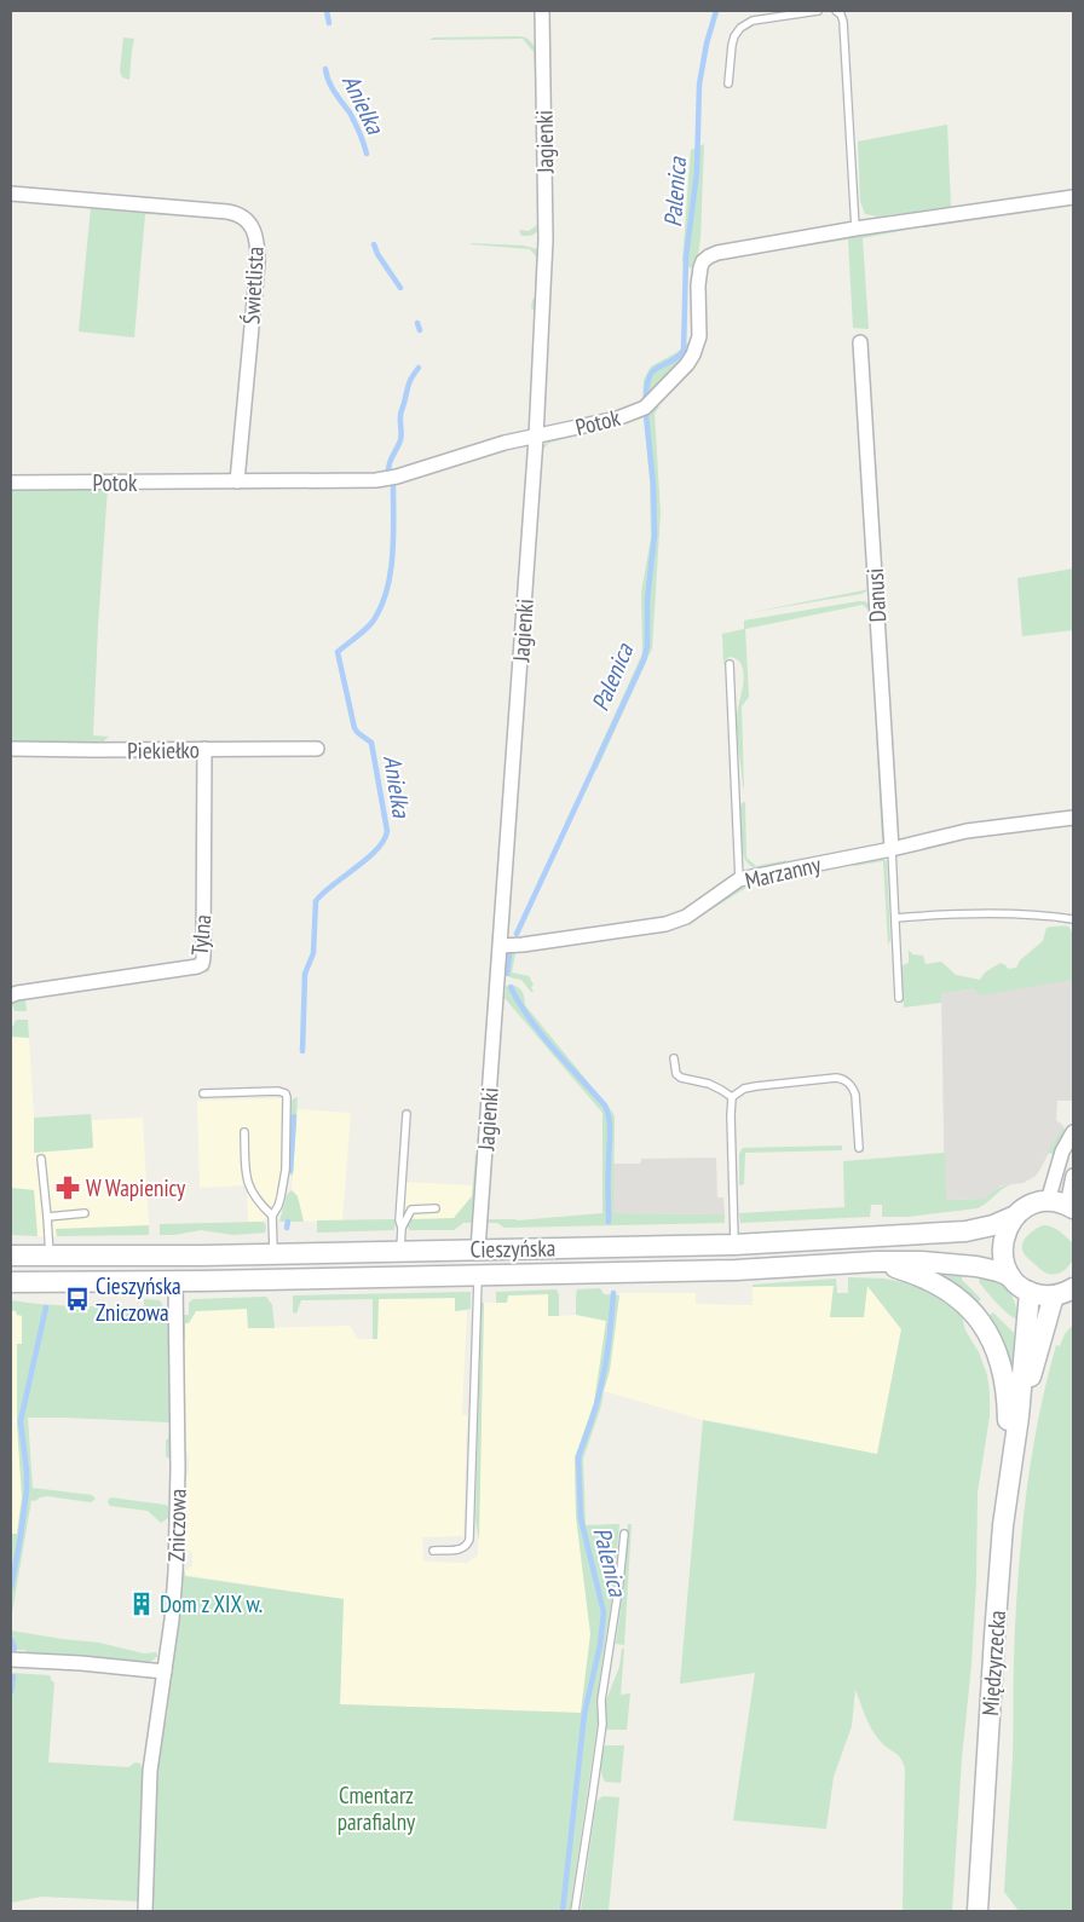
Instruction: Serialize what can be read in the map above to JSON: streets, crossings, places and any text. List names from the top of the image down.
{
  "streets": {
    "main road": ["Cieszyńska", "Międzyrzecka"],
    "street": [
      "Jagienki",
      "Świetlista",
      "Potok",
      "Danusi",
      "Piekiełko",
      "Marzanny",
      "Tylna",
      "Zniczowa"
    ]
  },
  "crossings": [
    ["Jagienki", "Potok"],
    ["Jagienki", "Marzanny"],
    ["Jagienki", "Cieszyńska"],
    ["Świetlista", "Potok"],
    ["Danusi", "Marzanny"],
    ["Piekiełko", "Tylna"],
    ["Cieszyńska", "Zniczowa"]
  ],
  "water": ["Anielka", "Palenica"],
  "parks": ["Cmentarz parafialny"],
  "places": {
    "pharmacy": ["W Wapienicy"],
    "bus stop": ["Cieszyńska Zniczowa"],
    "building": ["Dom z XIX w."]
  }
}
